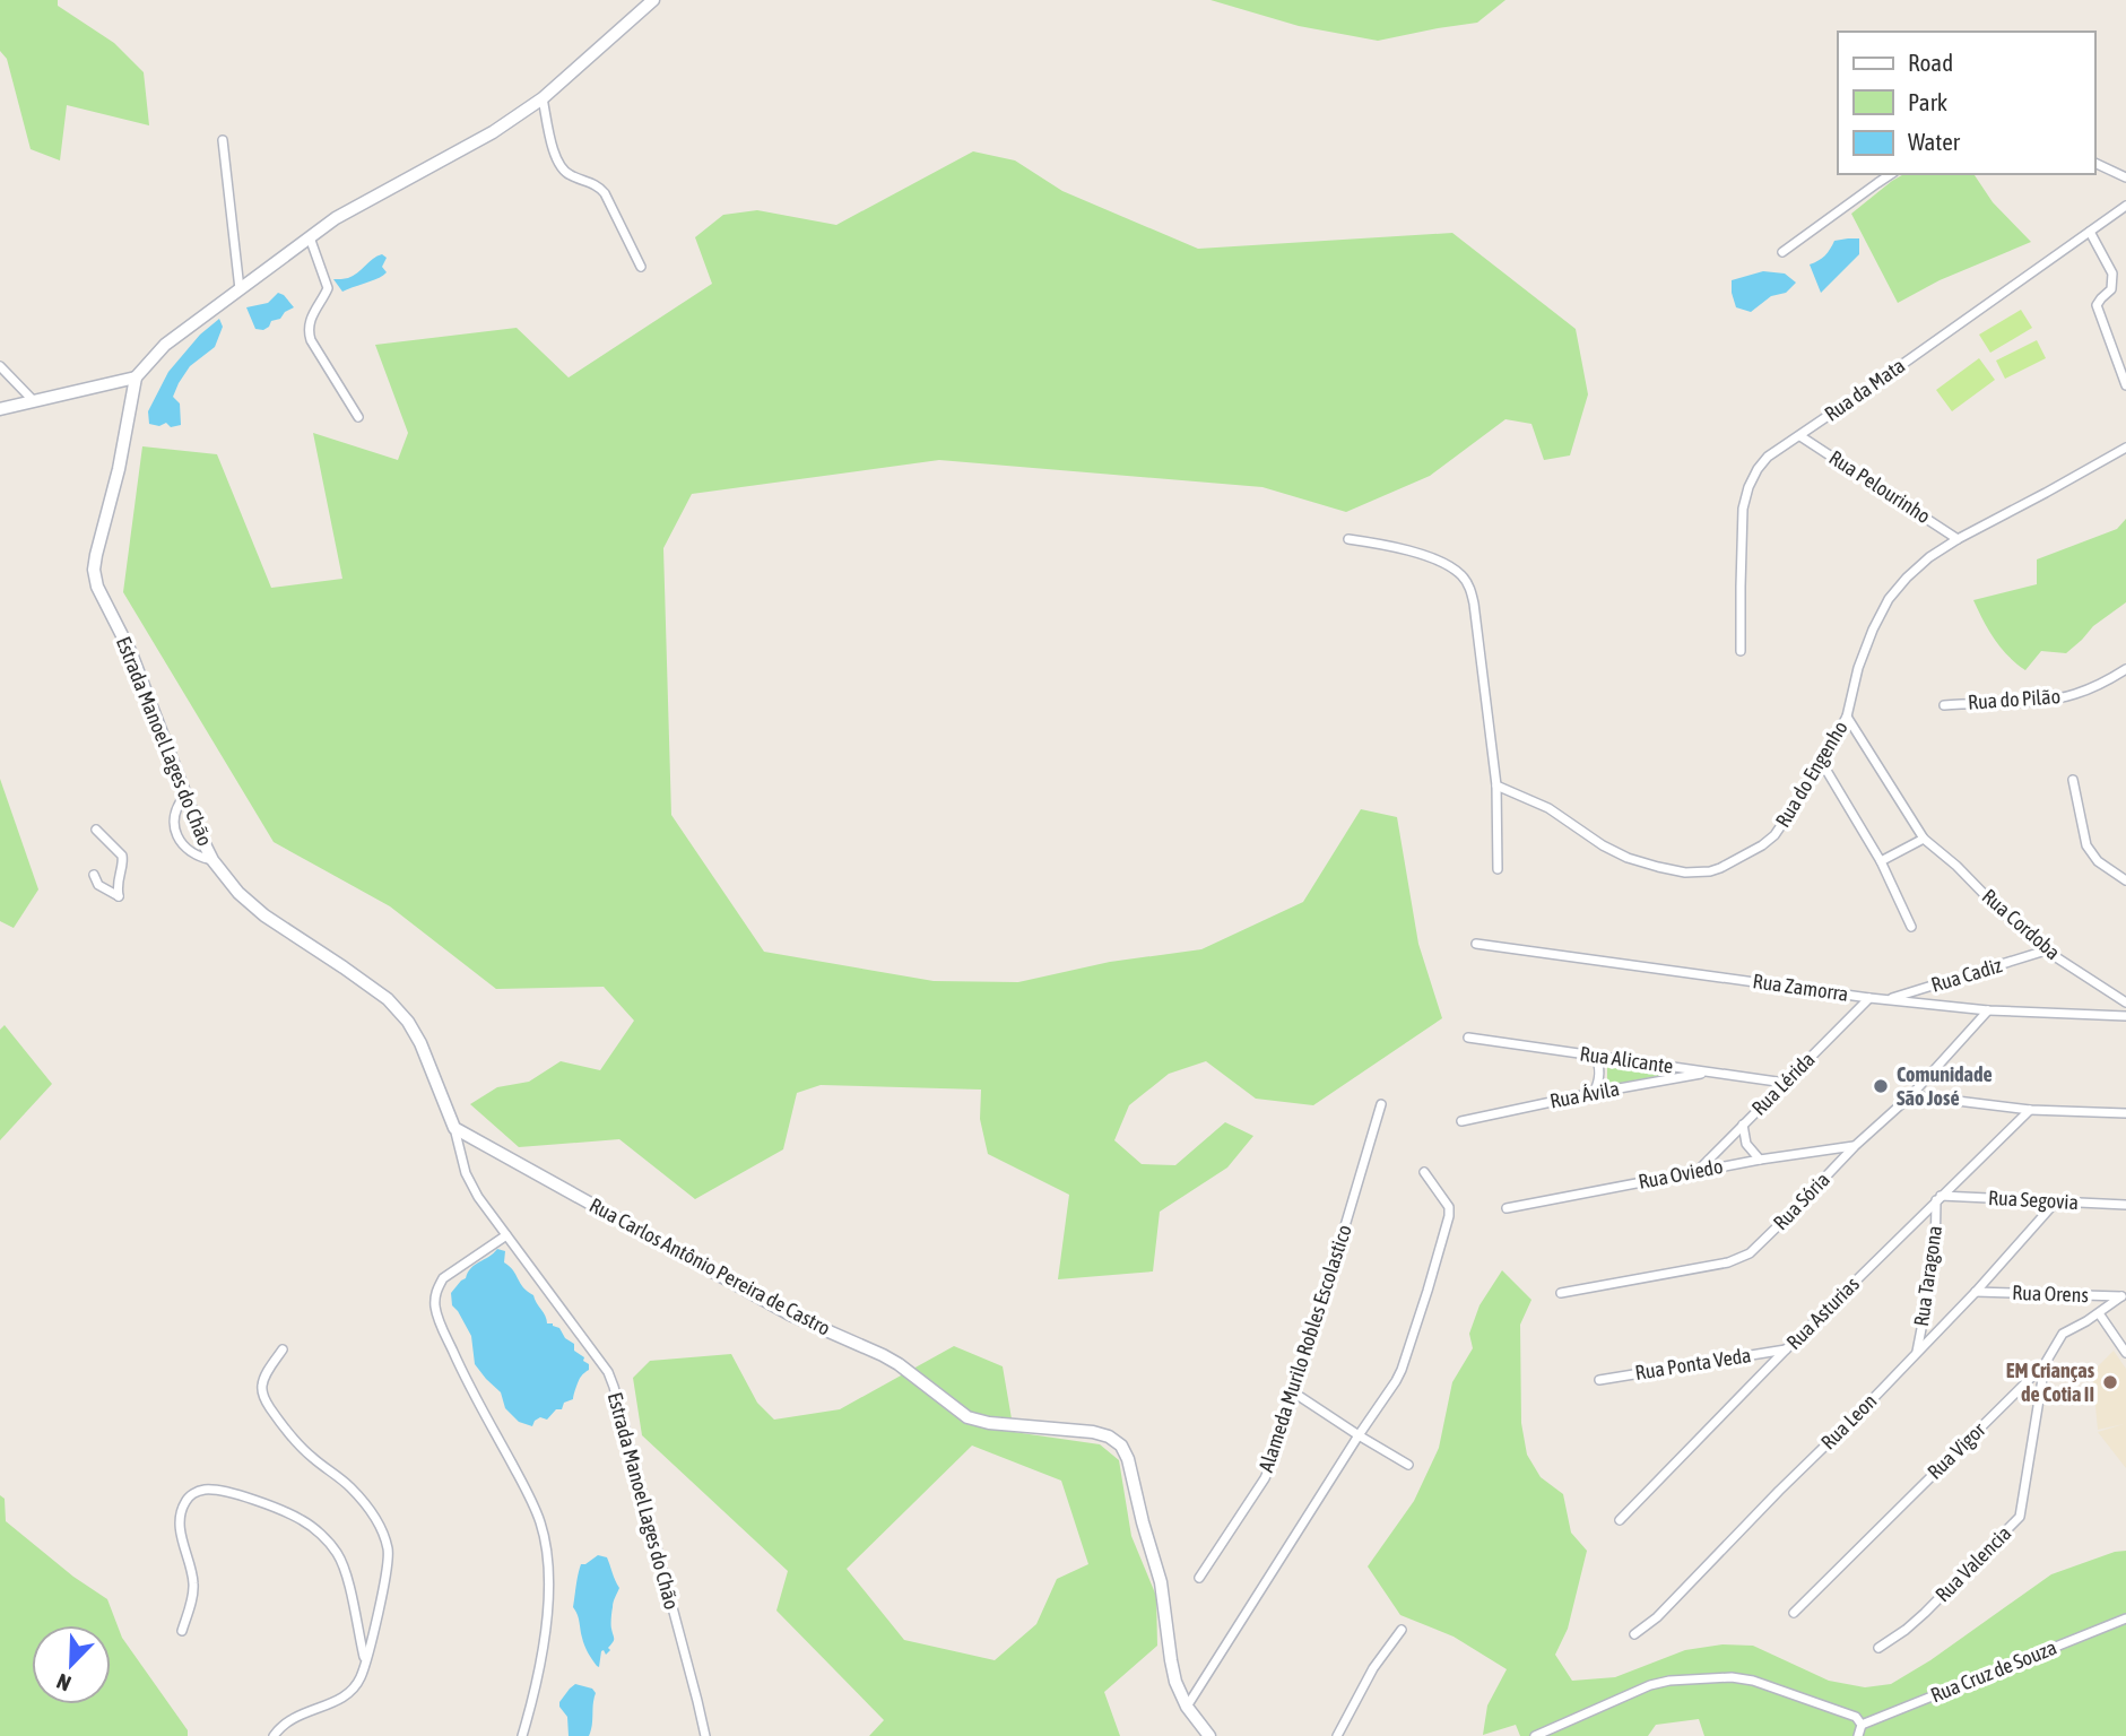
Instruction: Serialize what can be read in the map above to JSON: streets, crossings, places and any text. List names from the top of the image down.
{
  "streets": {
    "street": [
      "Rua da Mata",
      "Rua Pelourinho",
      "Rua do Pilão",
      "Estrada Manoel Lages do Chão",
      "Rua do Engenho",
      "Rua Cordoba",
      "Rua Cadiz",
      "Rua Zamorra",
      "Rua Alicante",
      "Rua Lérida",
      "Rua Ávila",
      "Rua Oviedo",
      "Rua Segovia",
      "Rua Sória",
      "Rua Carlos Antônio Pereira de Castro",
      "Rua Taragona",
      "Rua Orens",
      "Rua Asturias",
      "Alameda Murilo Robles Escolastico",
      "Rua Ponta Veda",
      "Rua Leon",
      "Rua Vigor",
      "Rua Valencia",
      "Rua Cruz de Souza"
    ]
  },
  "crossings": [
    ["Rua da Mata", "Rua Pelourinho"],
    ["Rua Pelourinho", "Rua do Engenho"],
    ["Estrada Manoel Lages do Chão", "Rua Carlos Antônio Pereira de Castro"],
    ["Rua do Engenho", "Rua Cordoba"],
    ["Rua Cordoba", "Rua Cadiz"],
    ["Rua Cadiz", "Rua Zamorra"],
    ["Rua Zamorra", "Rua Lérida"],
    ["Rua Zamorra", "Rua Sória"],
    ["Rua Alicante", "Rua Lérida"],
    ["Rua Alicante", "Rua Ávila"],
    ["Rua Lérida", "Rua Oviedo"],
    ["Rua Oviedo", "Rua Sória"],
    ["Rua Segovia", "Rua Taragona"],
    ["Rua Segovia", "Rua Asturias"],
    ["Rua Segovia", "Rua Leon"],
    ["Rua Taragona", "Rua Asturias"],
    ["Rua Taragona", "Rua Leon"],
    ["Rua Orens", "Rua Leon"],
    ["Rua Orens", "Rua Vigor"],
    ["Rua Asturias", "Rua Ponta Veda"],
    ["Rua Vigor", "Rua Valencia"]
  ],
  "places": ["Comunidade São José", "EM Crianças de Cotia II"],
  "legend": ["Road", "Park", "Water"],
  "north": "bottom left"
}
